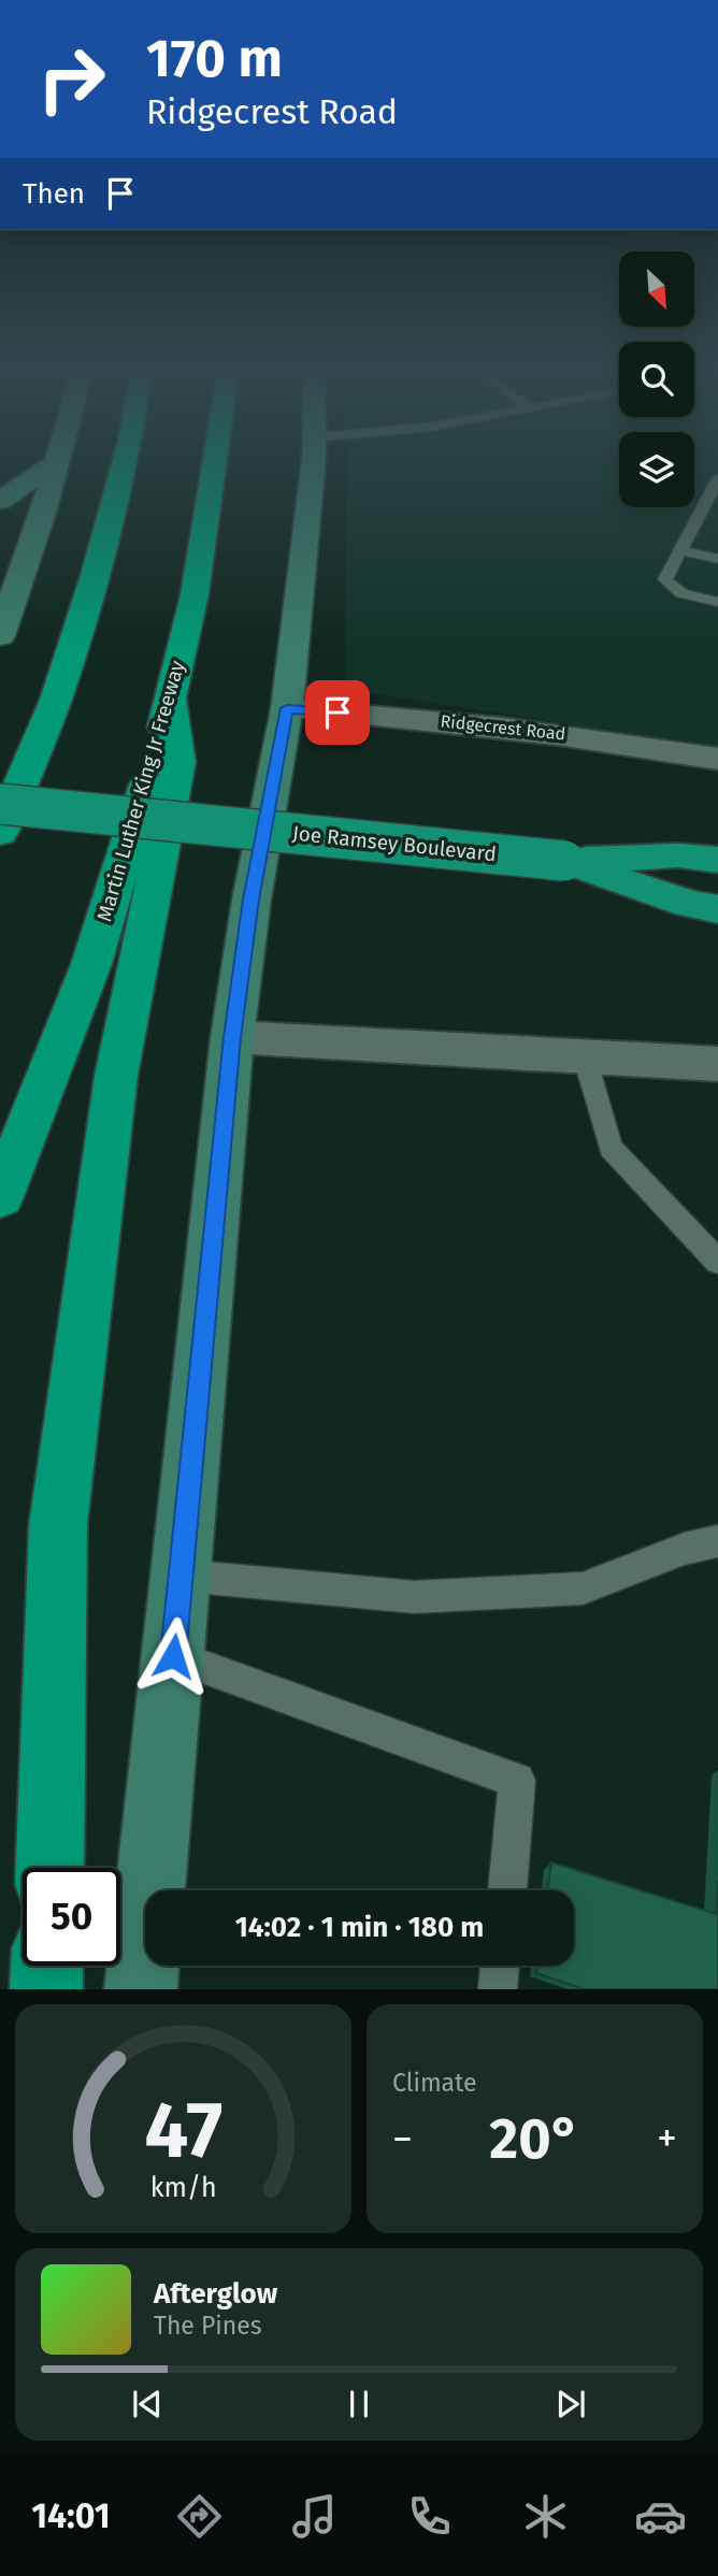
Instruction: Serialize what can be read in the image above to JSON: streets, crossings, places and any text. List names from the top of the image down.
{
  "streets": {
    "highway": ["Martin Luther King Jr Freeway", "Joe Ramsey Boulevard"],
    "street": ["Ridgecrest Road"]
  },
  "north": "bottom right",
  "page": {
    "turn": ["170 m", "Ridgecrest Road"],
    "then": "Then",
    "limit": "50",
    "trip": "14:02 · 1 min · 180 m",
    "tile": "Climate",
    "heat": ["−", "20°", "+"],
    "song": ["Afterglow", "The Pines"],
    "tabs": "14:01",
    "gauge": ["47", "km/h"]
  }
}
